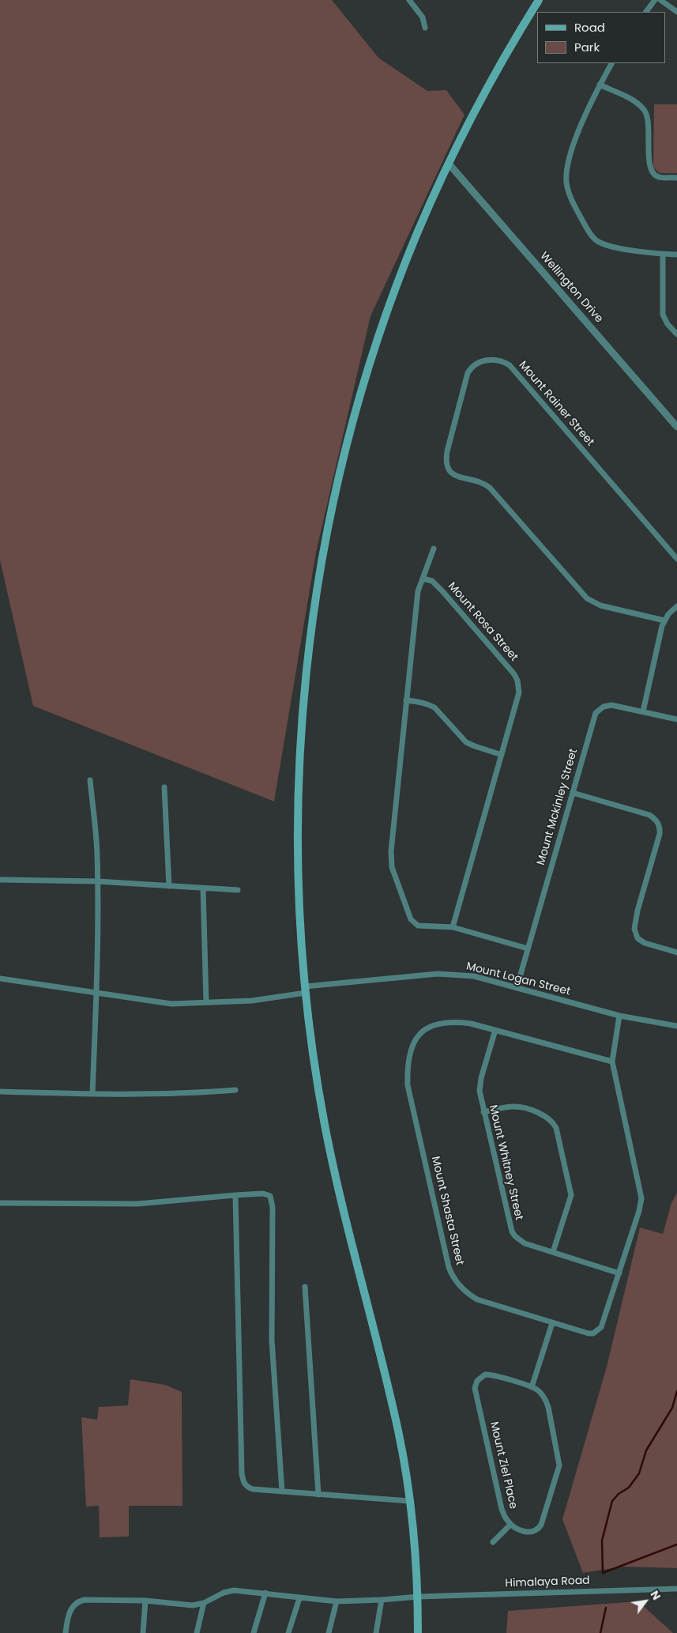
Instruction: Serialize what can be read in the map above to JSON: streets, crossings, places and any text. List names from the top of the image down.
{
  "streets": {
    "street": [
      "Wellington Drive",
      "Mount Rainer Street",
      "Mount Rosa Street",
      "Mount Mckinley Street",
      "Mount Logan Street",
      "Mount Whitney Street",
      "Mount Shasta Street",
      "Mount Ziel Place",
      "Himalaya Road"
    ]
  },
  "crossings": [
    ["Mount Mckinley Street", "Mount Logan Street"],
    ["Mount Logan Street", "Mount Shasta Street"],
    ["Mount Whitney Street", "Mount Shasta Street"]
  ],
  "legend": ["Road", "Park"],
  "north": "top right"
}
